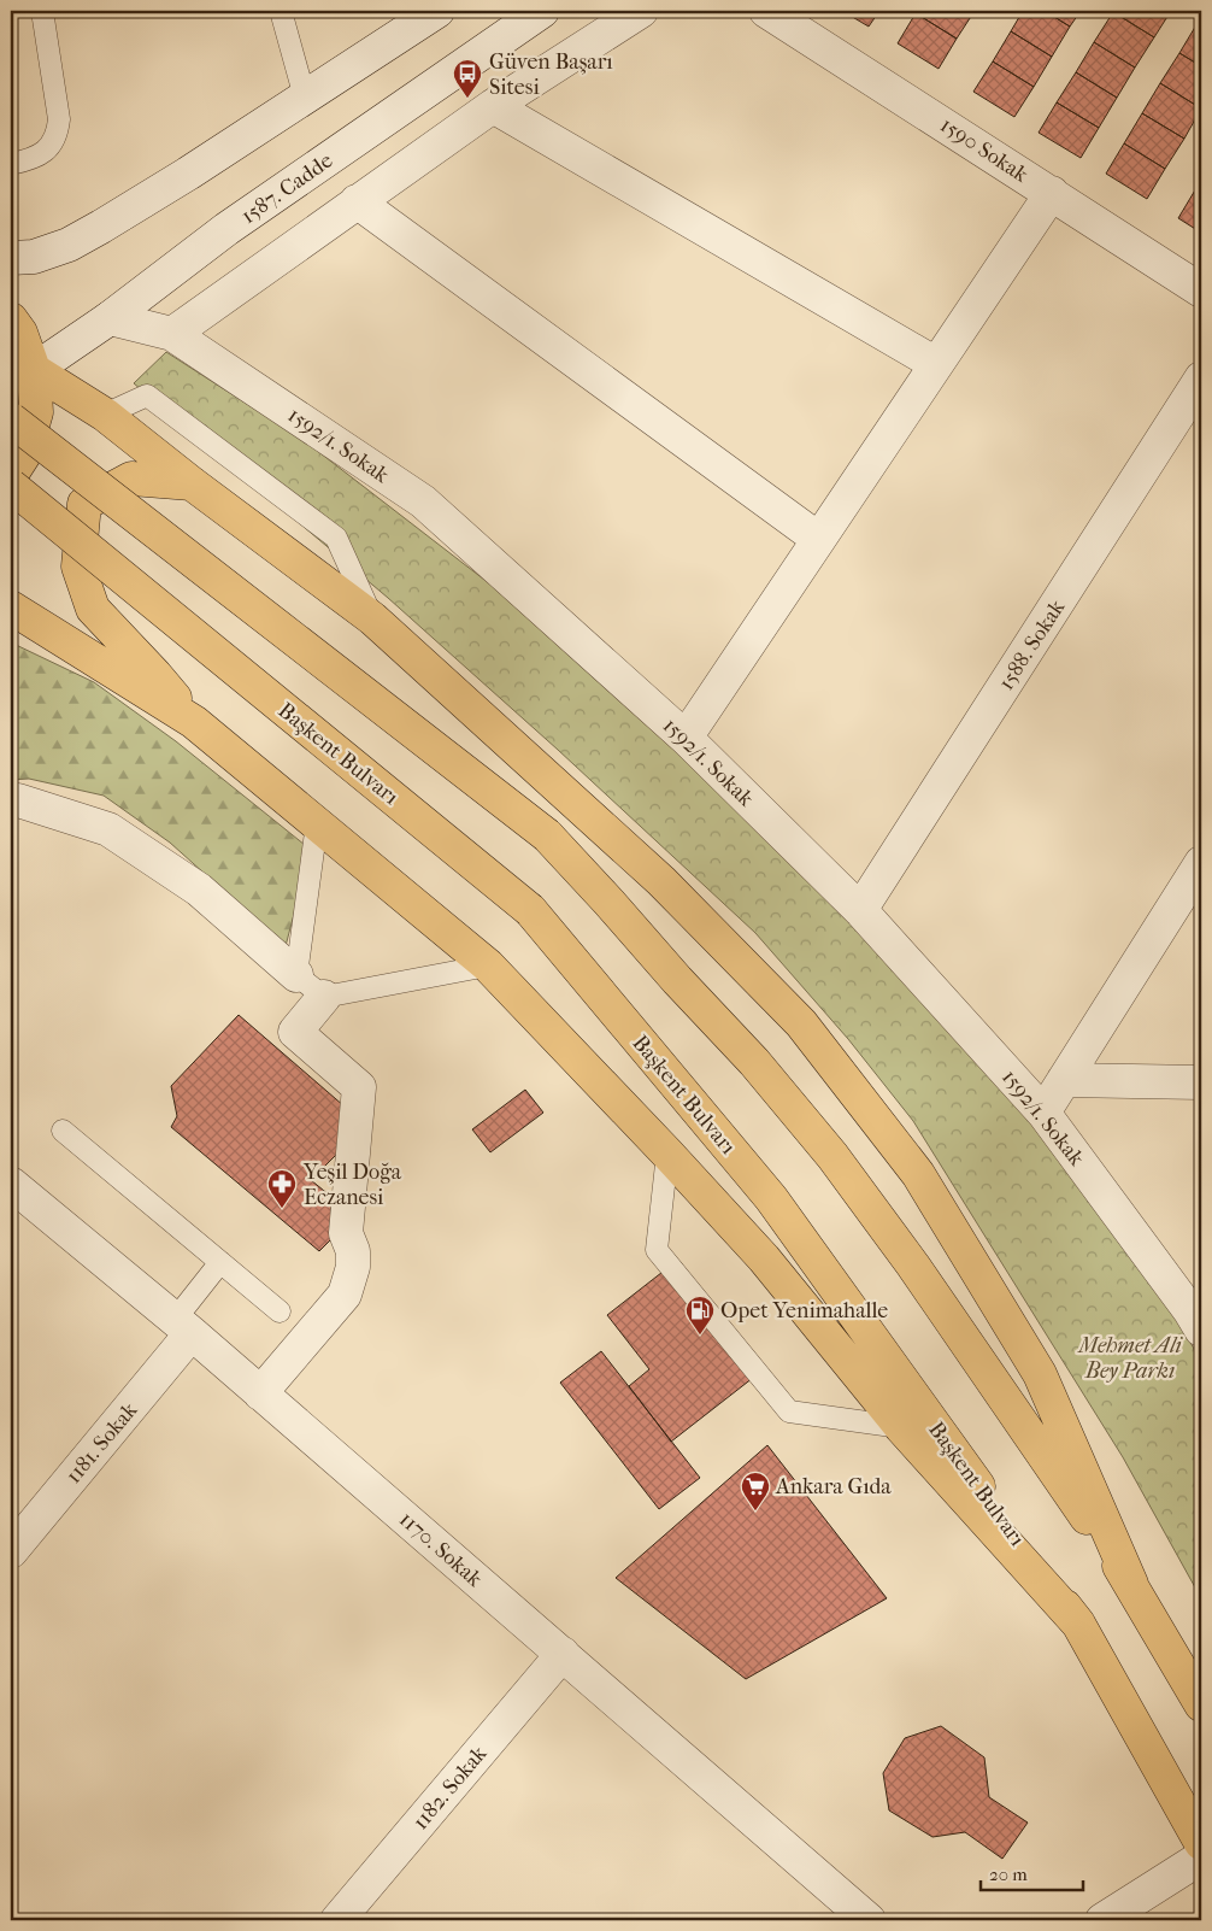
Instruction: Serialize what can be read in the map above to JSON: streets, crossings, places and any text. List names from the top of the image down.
{
  "streets": {
    "main road": ["Başkent Bulvarı"],
    "street": [
      "1590 Sokak",
      "1587. Cadde",
      "1592/1. Sokak",
      "1588. Sokak",
      "1181. Sokak",
      "1170. Sokak",
      "1182. Sokak"
    ]
  },
  "crossings": [
    ["1587. Cadde", "1592/1. Sokak"],
    ["1592/1. Sokak", "1588. Sokak"],
    ["1181. Sokak", "1170. Sokak"],
    ["1170. Sokak", "1182. Sokak"]
  ],
  "parks": ["Mehmet Ali Bey Parkı"],
  "places": {
    "bus stop": ["Güven Başarı Sitesi"],
    "pharmacy": ["Yeşil Doğa Eczanesi"],
    "fuel station": ["Opet Yenimahalle"],
    "supermarket": ["Ankara Gıda"]
  },
  "scale_bar": "20 m"
}
